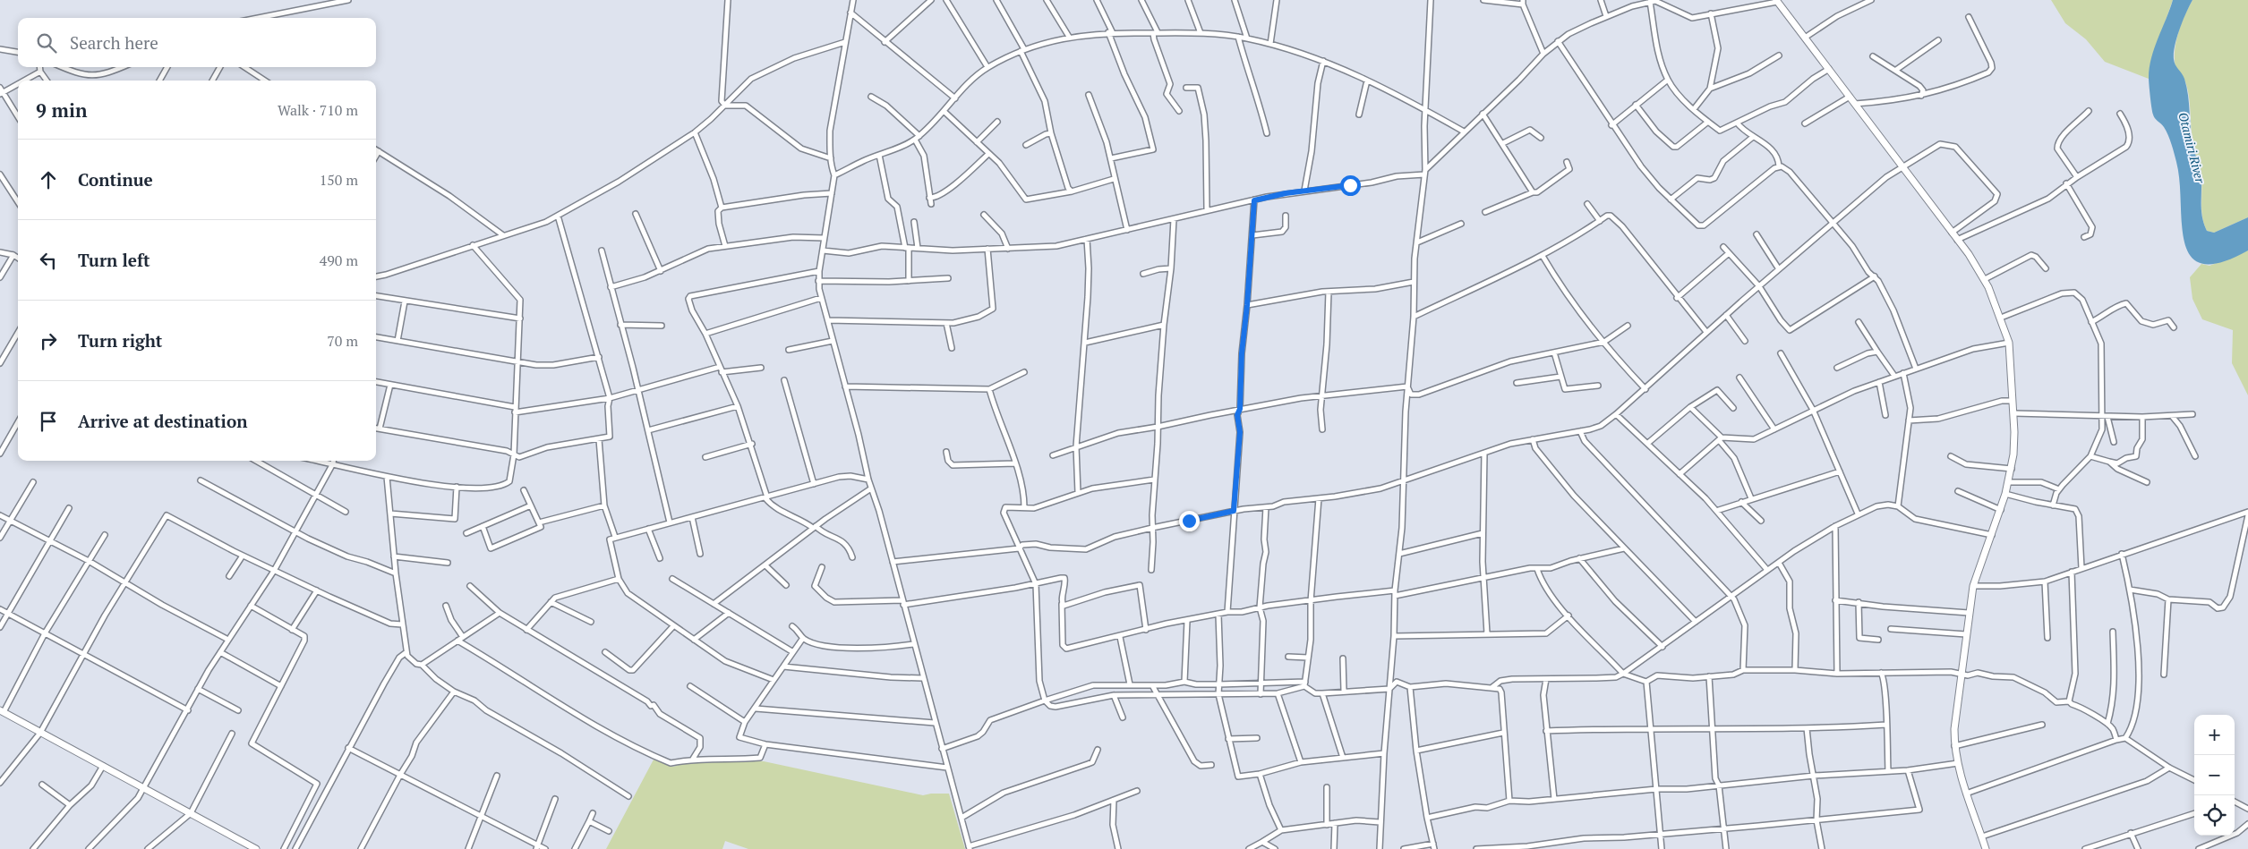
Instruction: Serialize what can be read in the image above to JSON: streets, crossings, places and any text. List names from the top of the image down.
{
  "water": ["Otamiri River"],
  "page": {
    "search": "Search here",
    "heading": ["9 min", "Walk · 710 m"],
    "list": [
      ["Continue", "150 m"],
      ["Turn left", "490 m"],
      ["Turn right", "70 m"],
      "Arrive at destination"
    ],
    "map_buttons": ["+", "−"]
  }
}
